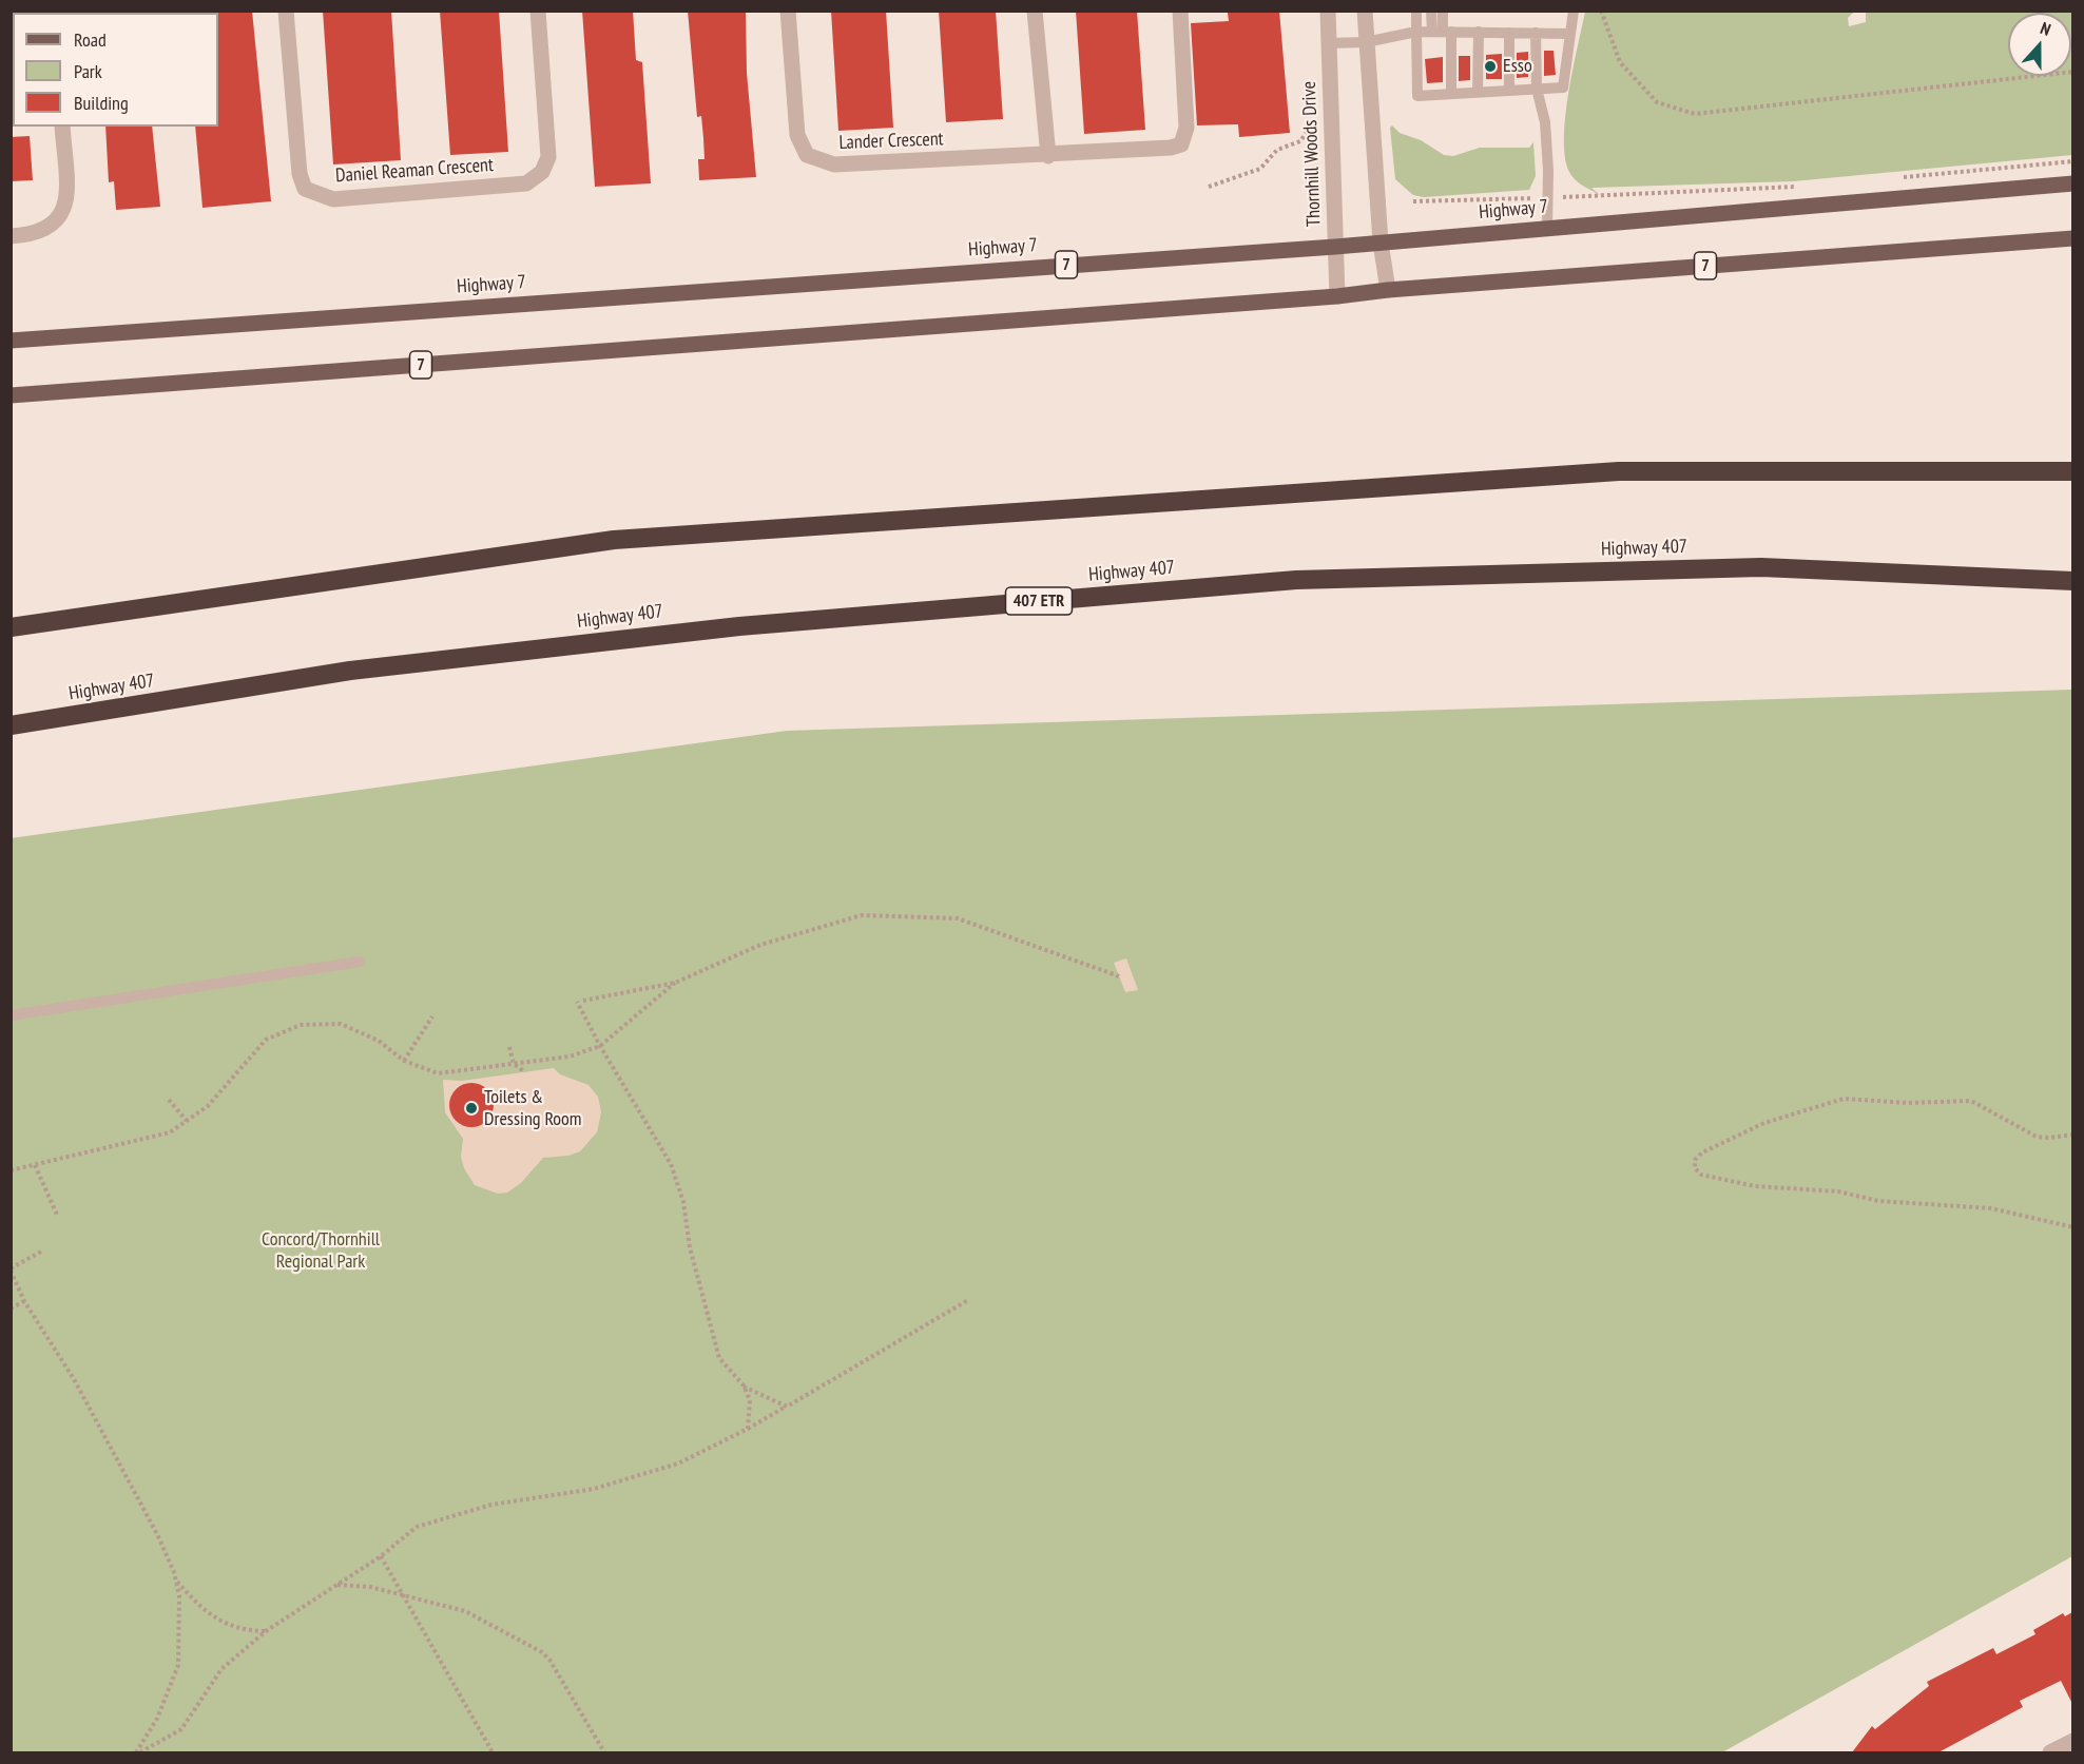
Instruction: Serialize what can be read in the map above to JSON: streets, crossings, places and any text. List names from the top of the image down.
{
  "streets": {
    "highway": ["Highway 407", "407 ETR"],
    "main road": ["Highway 7", "7"],
    "street": ["Lander Crescent", "Thornhill Woods Drive", "Daniel Reaman Crescent"]
  },
  "crossings": [
    ["Thornhill Woods Drive", "Highway 7"],
    ["Thornhill Woods Drive", "7"]
  ],
  "parks": ["Concord/Thornhill Regional Park"],
  "places": ["Esso", "Toilets & Dressing Room"],
  "legend": ["Road", "Park", "Building"],
  "north": "top"
}
